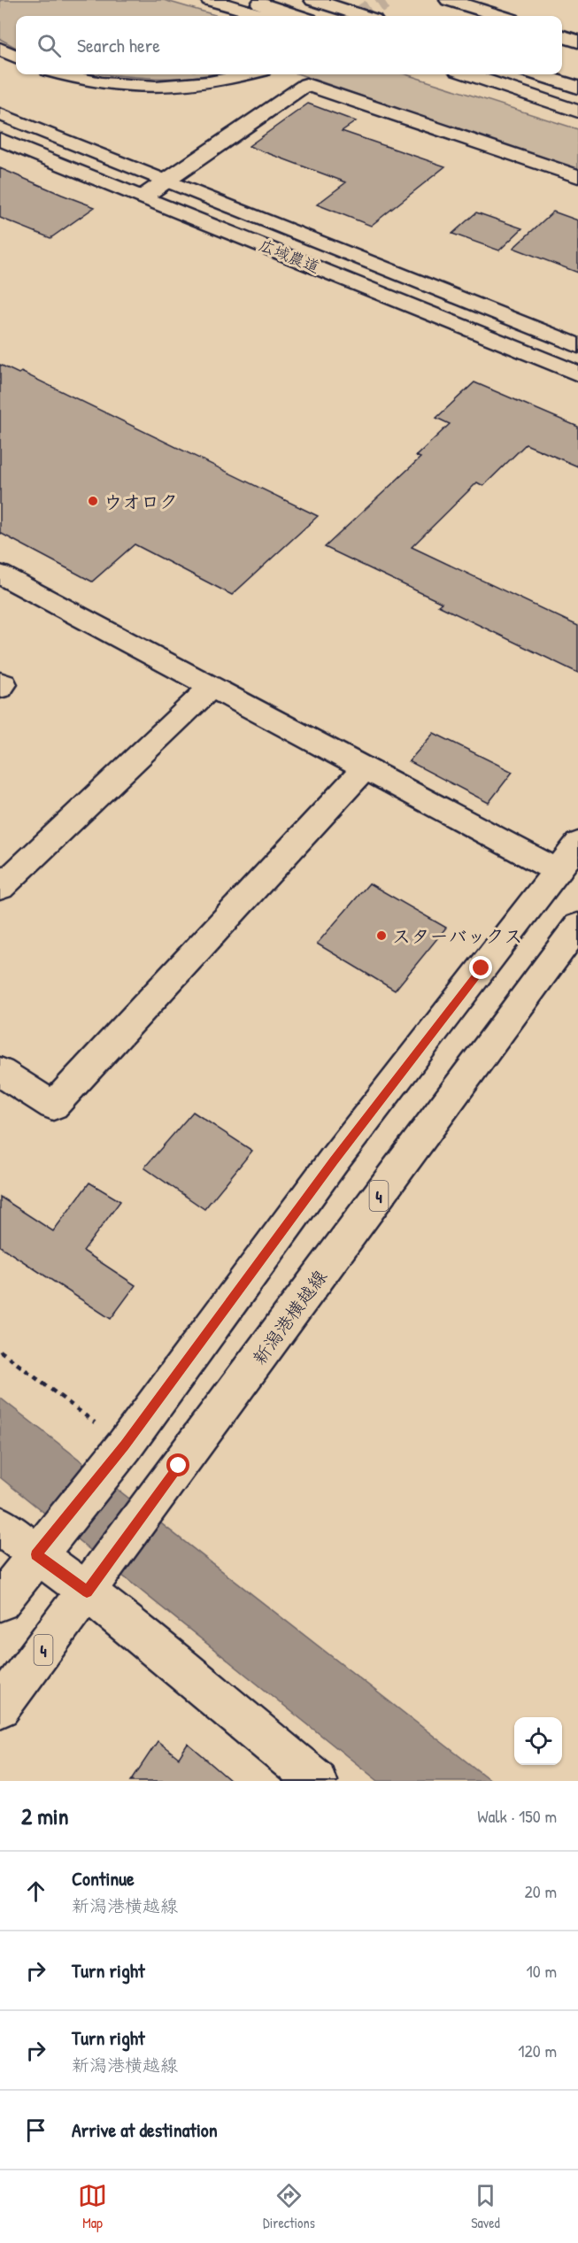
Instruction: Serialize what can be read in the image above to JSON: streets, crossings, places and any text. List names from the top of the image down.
{
  "streets": {
    "main road": ["広域農道", "4", "新潟港横越線"]
  },
  "places": ["ウオロク", "スターバックス"],
  "page": {
    "search": "Search here",
    "heading": ["2 min", "Walk · 150 m"],
    "list": [
      ["Continue", "新潟港横越線", "20 m"],
      ["Turn right", "10 m"],
      ["Turn right", "新潟港横越線", "120 m"],
      "Arrive at destination"
    ],
    "nav": ["Map", "Directions", "Saved"]
  }
}
